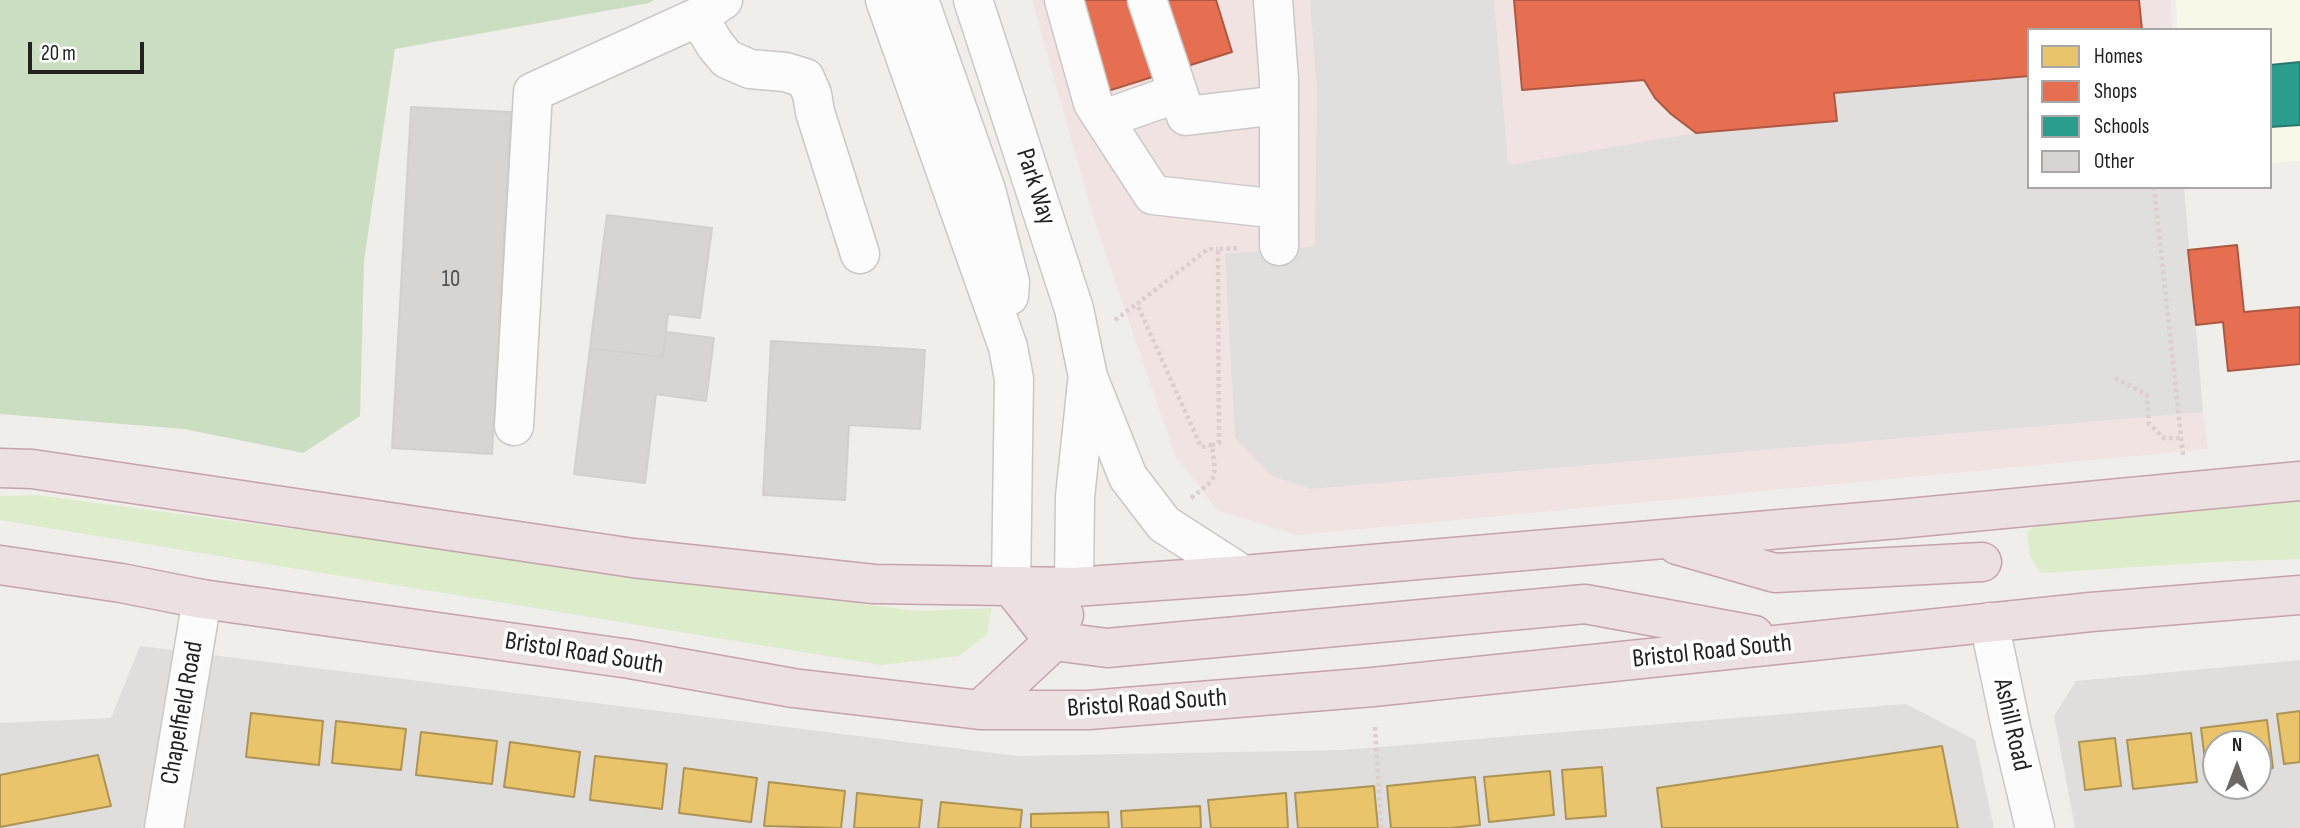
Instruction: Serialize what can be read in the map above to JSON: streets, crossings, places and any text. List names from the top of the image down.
{
  "streets": {
    "highway": ["Bristol Road South"],
    "street": ["Park Way", "Chapelfield Road", "Ashill Road"]
  },
  "crossings": [
    ["Bristol Road South", "Chapelfield Road"],
    ["Bristol Road South", "Ashill Road"]
  ],
  "house_numbers": ["10"],
  "legend": [
    "Homes",
    "Shops",
    "Schools",
    "Other"
  ],
  "scale_bar": "20 m",
  "north": "top"
}
